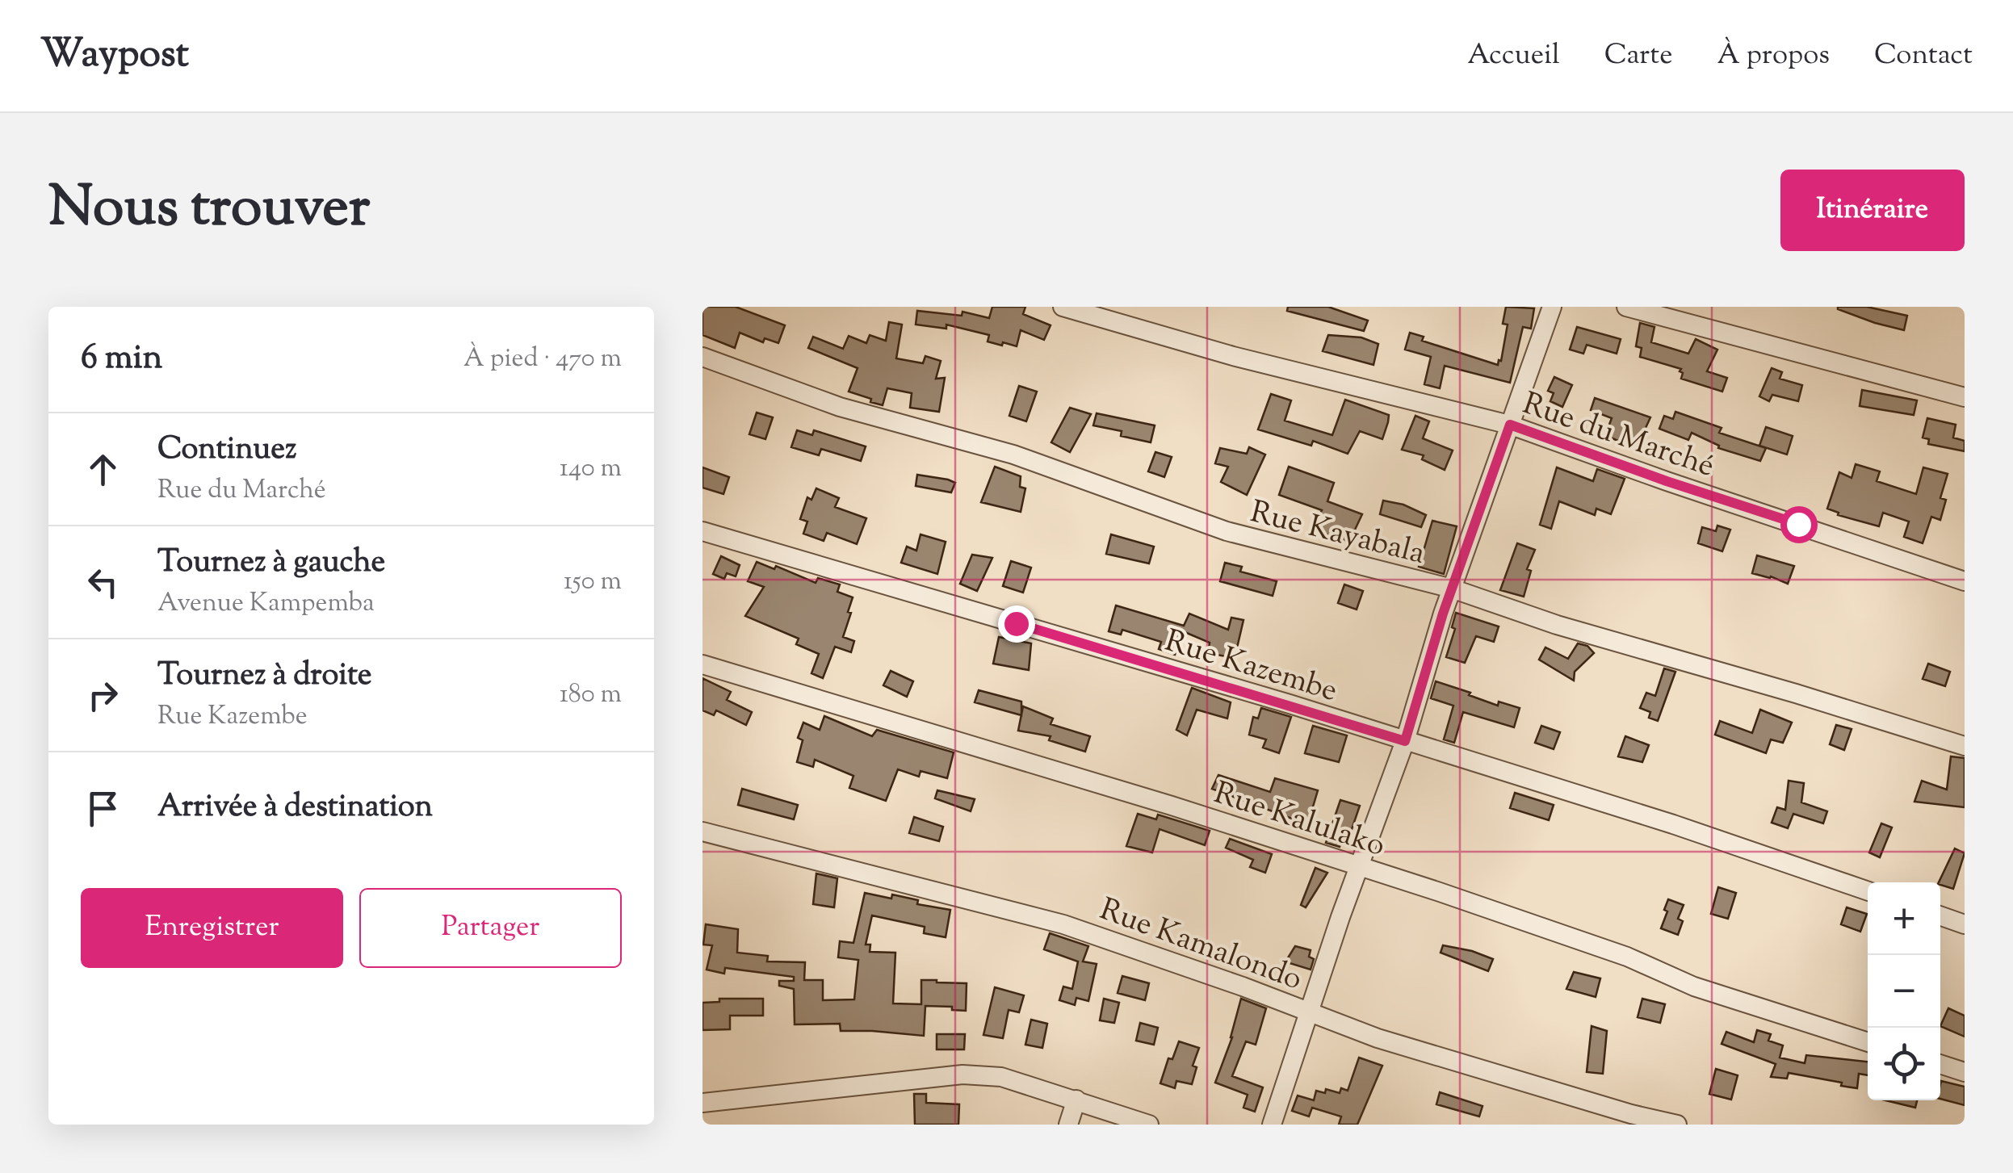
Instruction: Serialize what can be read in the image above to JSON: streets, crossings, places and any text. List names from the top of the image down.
{
  "streets": {
    "street": [
      "Rue du Marché",
      "Rue Kayabala",
      "Rue Kazembe",
      "Rue Kalulako",
      "Rue Kamalondo"
    ]
  },
  "page": {
    "header": "Waypost",
    "nav": [
      "Accueil",
      "Carte",
      "À propos",
      "Contact"
    ],
    "title": "Nous trouver",
    "buttons": [
      "Itinéraire",
      ["Enregistrer", "Partager"]
    ],
    "heading": ["6 min", "À pied · 470 m"],
    "list": [
      ["Continuez", "Rue du Marché", "140 m"],
      ["Tournez à gauche", "Avenue Kampemba", "150 m"],
      ["Tournez à droite", "Rue Kazembe", "180 m"],
      "Arrivée à destination"
    ],
    "map_buttons": ["+", "−"]
  }
}
